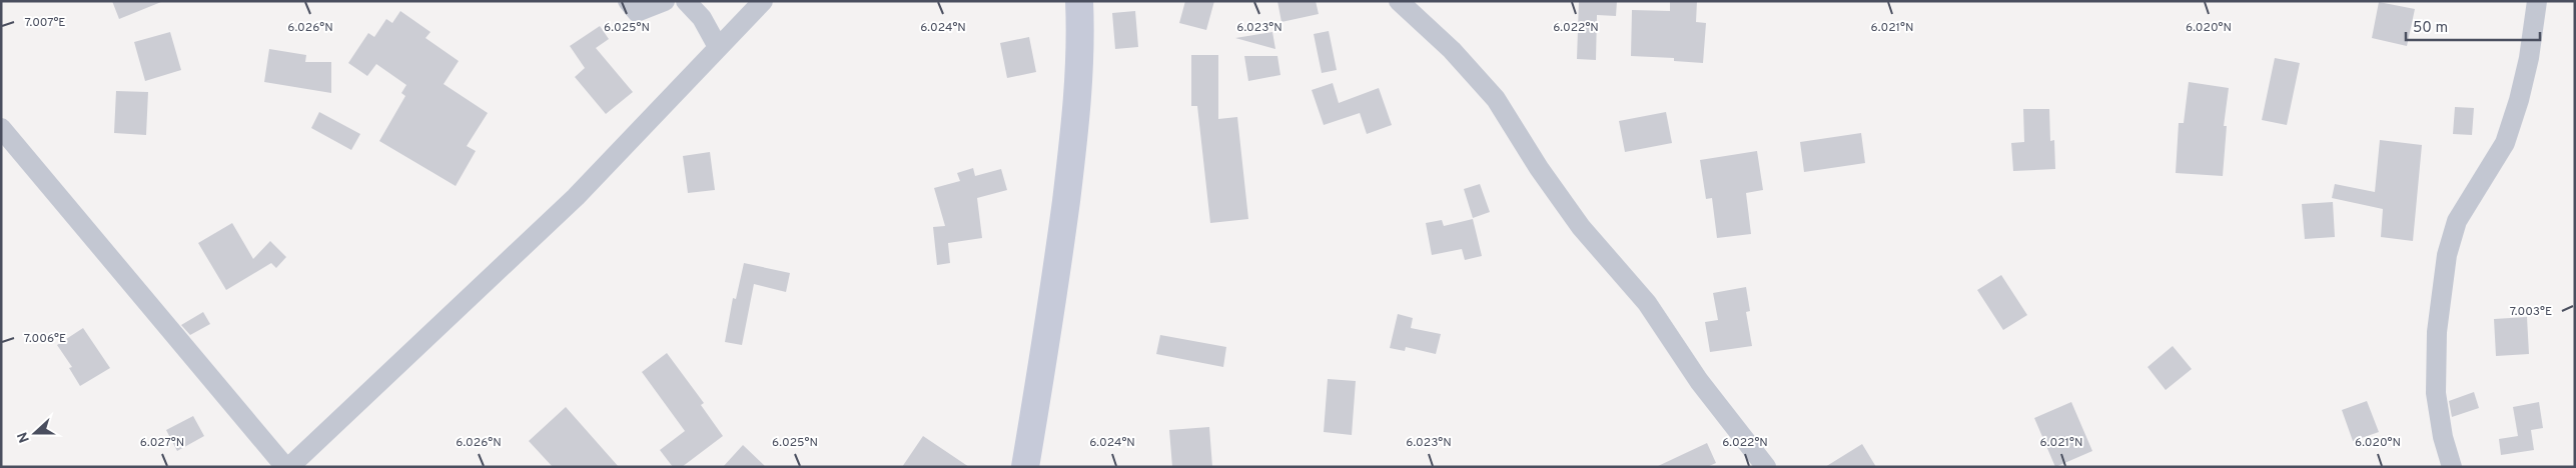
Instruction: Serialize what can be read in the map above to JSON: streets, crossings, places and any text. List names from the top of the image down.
{
  "scale_bar": "50 m",
  "north": "left",
  "coordinates": [
    "7.007°E",
    "6.026°N",
    "6.025°N",
    "6.022°N",
    "6.024°N",
    "6.023°N",
    "6.021°N",
    "6.020°N",
    "7.003°E",
    "7.006°E",
    "6.027°N"
  ]
}
